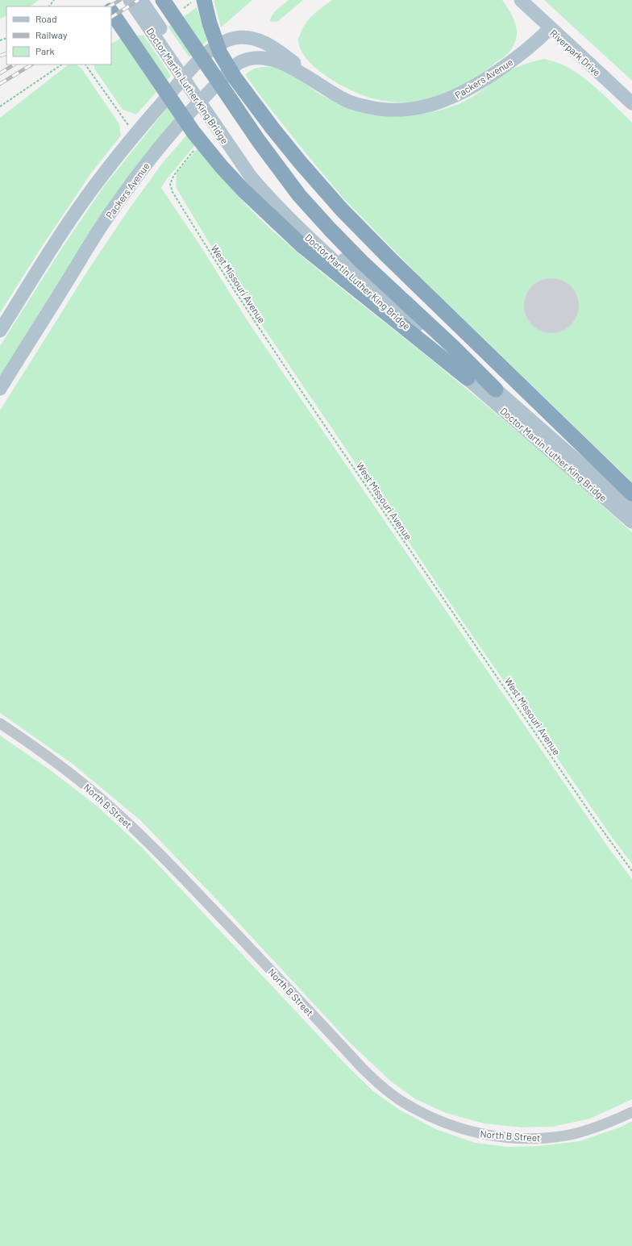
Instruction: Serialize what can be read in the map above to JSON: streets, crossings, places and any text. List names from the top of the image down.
{
  "streets": {
    "main road": ["Riverpark Drive", "Packers Avenue", "Doctor Martin Luther King Bridge"],
    "street": ["North B Street"],
    "path": ["West Missouri Avenue"]
  },
  "crossings": [
    ["Riverpark Drive", "Packers Avenue"]
  ],
  "legend": ["Road", "Railway", "Park"]
}
